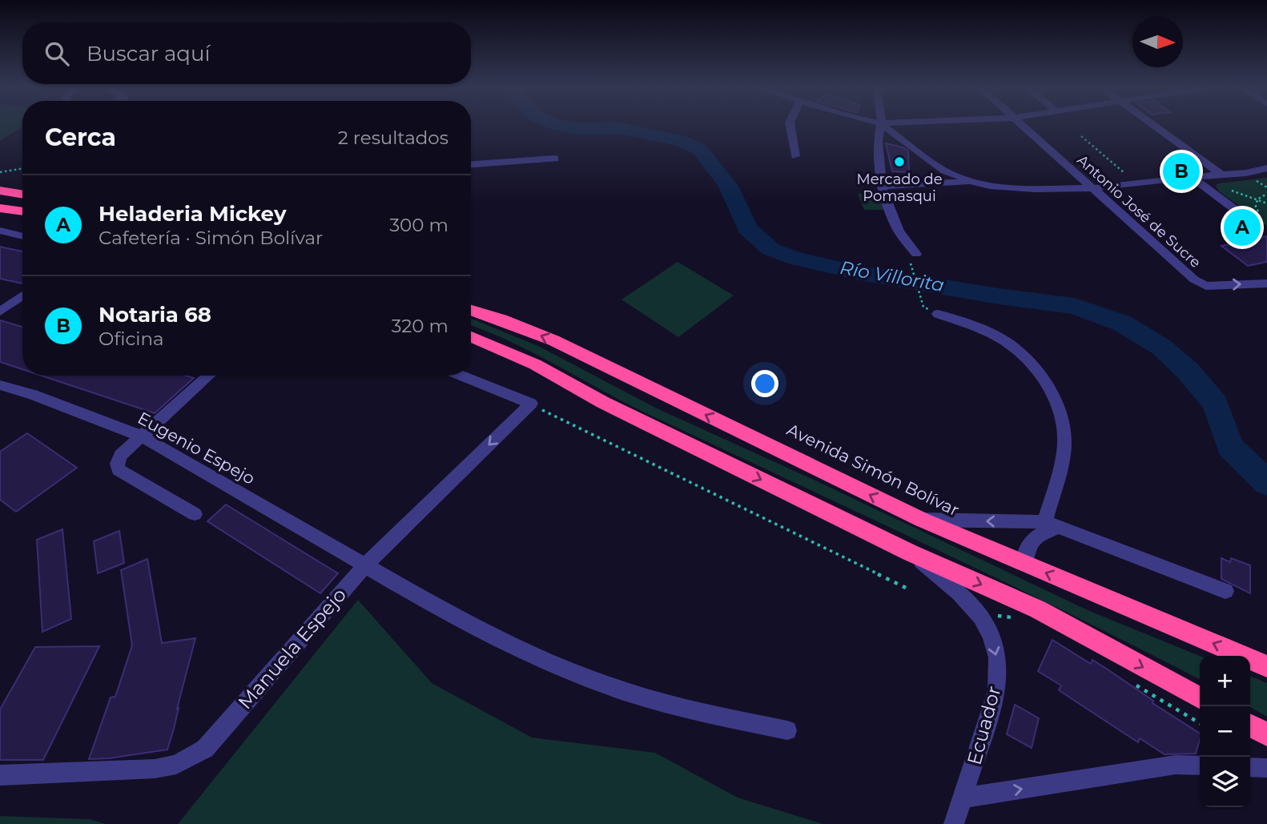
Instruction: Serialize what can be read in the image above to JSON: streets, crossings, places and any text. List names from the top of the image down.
{
  "streets": {
    "highway": ["Avenida Simón Bolívar"],
    "street": [
      "Antonio José de Sucre",
      "Eugenio Espejo",
      "Manuela Espejo",
      "Ecuador"
    ]
  },
  "crossings": [
    ["Eugenio Espejo", "Manuela Espejo"]
  ],
  "one_way": ["Ecuador"],
  "water": ["Río Villorita"],
  "places": ["Mercado de Pomasqui"],
  "north": "right",
  "page": {
    "search": "Buscar aquí",
    "heading": ["Cerca", "2 resultados"],
    "pins": ["B", "A"],
    "list": [
      {
        "mark": "A",
        "name": "Heladeria Mickey",
        "note": "Cafetería · Simón Bolívar",
        "value": "300 m"
      },
      {
        "mark": "B",
        "name": "Notaria 68",
        "note": "Oficina",
        "value": "320 m"
      }
    ],
    "map_buttons": ["+", "−"]
  }
}
